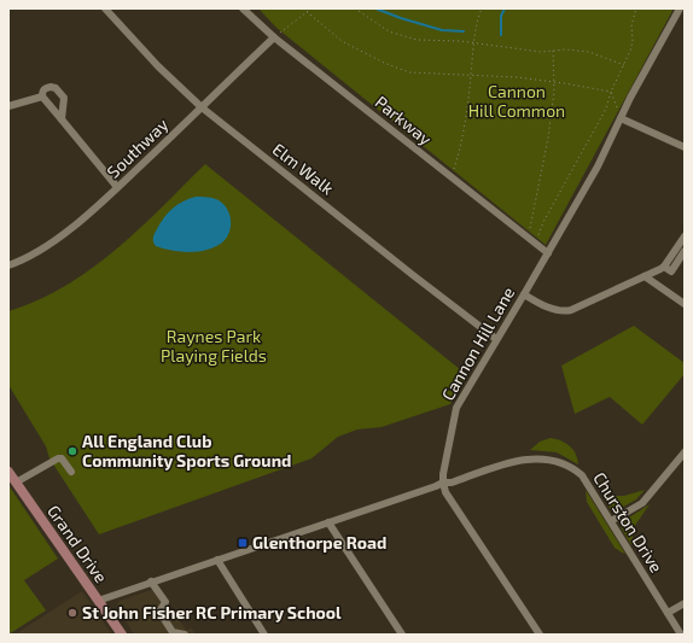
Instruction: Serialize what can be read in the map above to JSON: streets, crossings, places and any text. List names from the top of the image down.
{
  "streets": {
    "main road": ["Grand Drive"],
    "street": [
      "Parkway",
      "Southway",
      "Elm Walk",
      "Cannon Hill Lane",
      "Churston Drive"
    ]
  },
  "crossings": [
    ["Parkway", "Southway"],
    ["Parkway", "Cannon Hill Lane"],
    ["Southway", "Elm Walk"],
    ["Elm Walk", "Cannon Hill Lane"],
    ["Cannon Hill Lane", "Churston Drive"]
  ],
  "parks": ["Cannon Hill Common", "Raynes Park Playing Fields"],
  "places": {
    "other": ["All England Club Community Sports Ground", "St John Fisher RC Primary School"],
    "transit": ["Glenthorpe Road"]
  }
}
